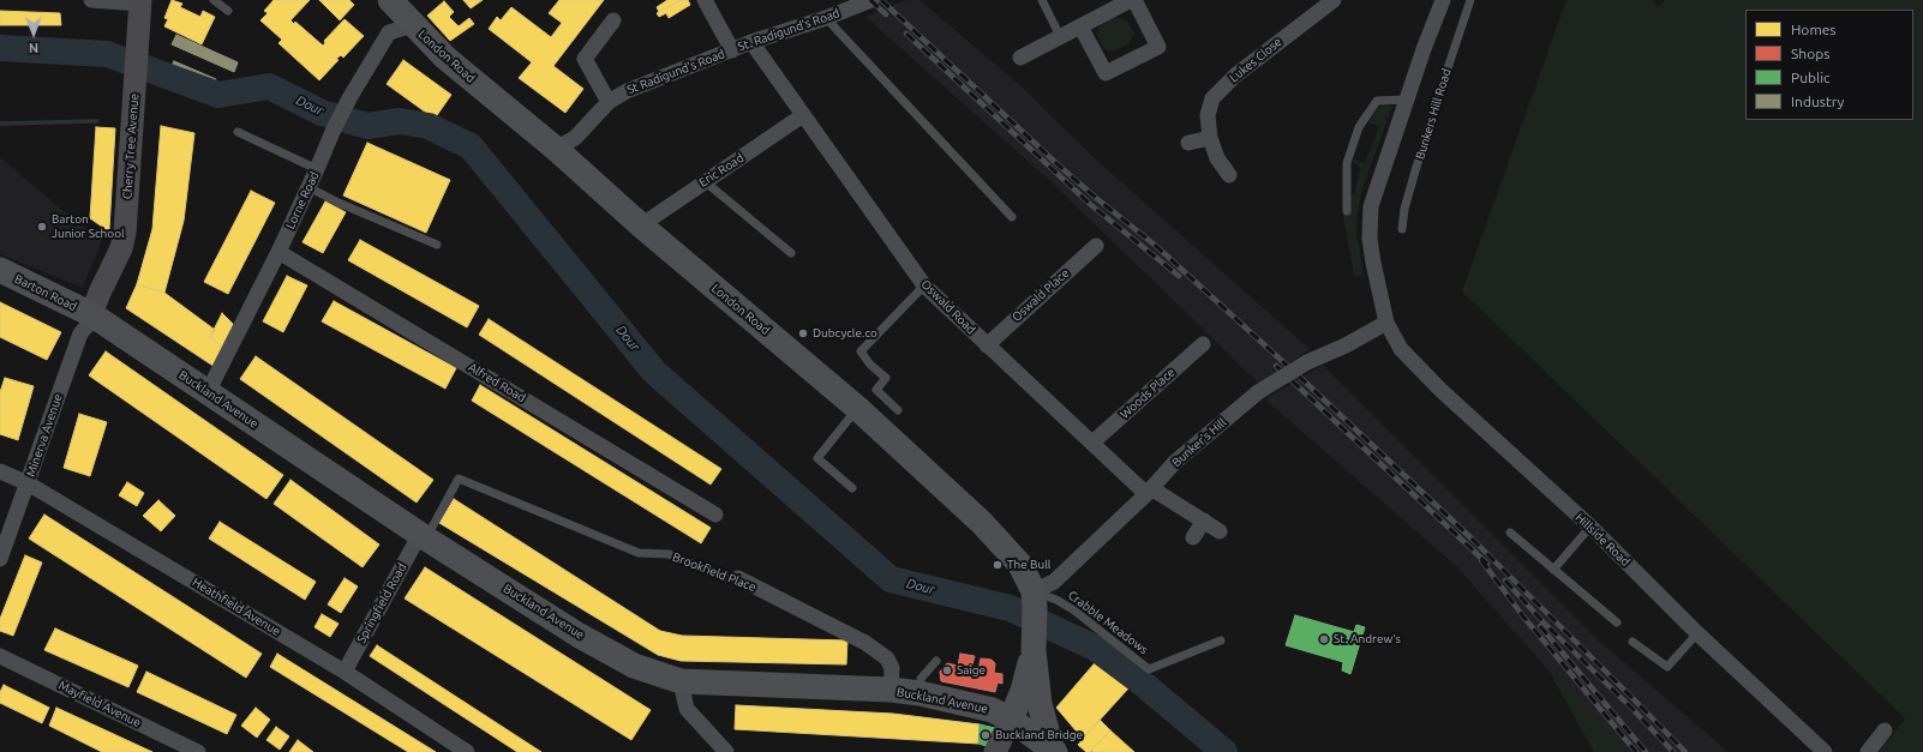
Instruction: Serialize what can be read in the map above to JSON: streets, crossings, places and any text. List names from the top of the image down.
{
  "streets": {
    "main road": ["London Road", "Barton Road", "Buckland Avenue"],
    "street": [
      "St. Radigund's Road",
      "Lukes Close",
      "St Radigund's Road",
      "Cherry Tree Avenue",
      "Eric Road",
      "Lorne Road",
      "Oswald Place",
      "Oswald Road",
      "Alfred Road",
      "Woods Place",
      "Minerva Avenue",
      "Bunker's Hill",
      "Hillside Road",
      "Brookfield Place",
      "Springfield Road",
      "Heathfield Avenue",
      "Mayfield Avenue"
    ],
    "lane": ["Bunkers Hill Road", "Crabble Meadows"]
  },
  "crossings": [
    ["St. Radigund's Road", "St Radigund's Road"],
    ["St. Radigund's Road", "Oswald Road"],
    ["London Road", "St Radigund's Road"],
    ["London Road", "Eric Road"],
    ["London Road", "Lorne Road"],
    ["London Road", "Buckland Avenue"],
    ["London Road", "Bunker's Hill"],
    ["London Road", "Crabble Meadows"],
    ["Cherry Tree Avenue", "Barton Road"],
    ["Cherry Tree Avenue", "Buckland Avenue"],
    ["Cherry Tree Avenue", "Minerva Avenue"],
    ["Eric Road", "Oswald Road"],
    ["Lorne Road", "Alfred Road"],
    ["Lorne Road", "Buckland Avenue"],
    ["Barton Road", "Buckland Avenue"],
    ["Barton Road", "Minerva Avenue"],
    ["Oswald Place", "Oswald Road"],
    ["Oswald Road", "Woods Place"],
    ["Oswald Road", "Bunker's Hill"],
    ["Buckland Avenue", "Minerva Avenue"],
    ["Buckland Avenue", "Brookfield Place"],
    ["Buckland Avenue", "Springfield Road"],
    ["Minerva Avenue", "Heathfield Avenue"],
    ["Bunker's Hill", "Hillside Road"],
    ["Bunker's Hill", "Crabble Meadows"],
    ["Brookfield Place", "Springfield Road"],
    ["Springfield Road", "Heathfield Avenue"]
  ],
  "water": ["Dour"],
  "places": [
    "Barton Junior School",
    "Dubcycle.co",
    "The Bull",
    "St. Andrew's",
    "Saige",
    "Buckland Bridge"
  ],
  "legend": [
    "Homes",
    "Shops",
    "Public",
    "Industry"
  ],
  "north": "bottom"
}
